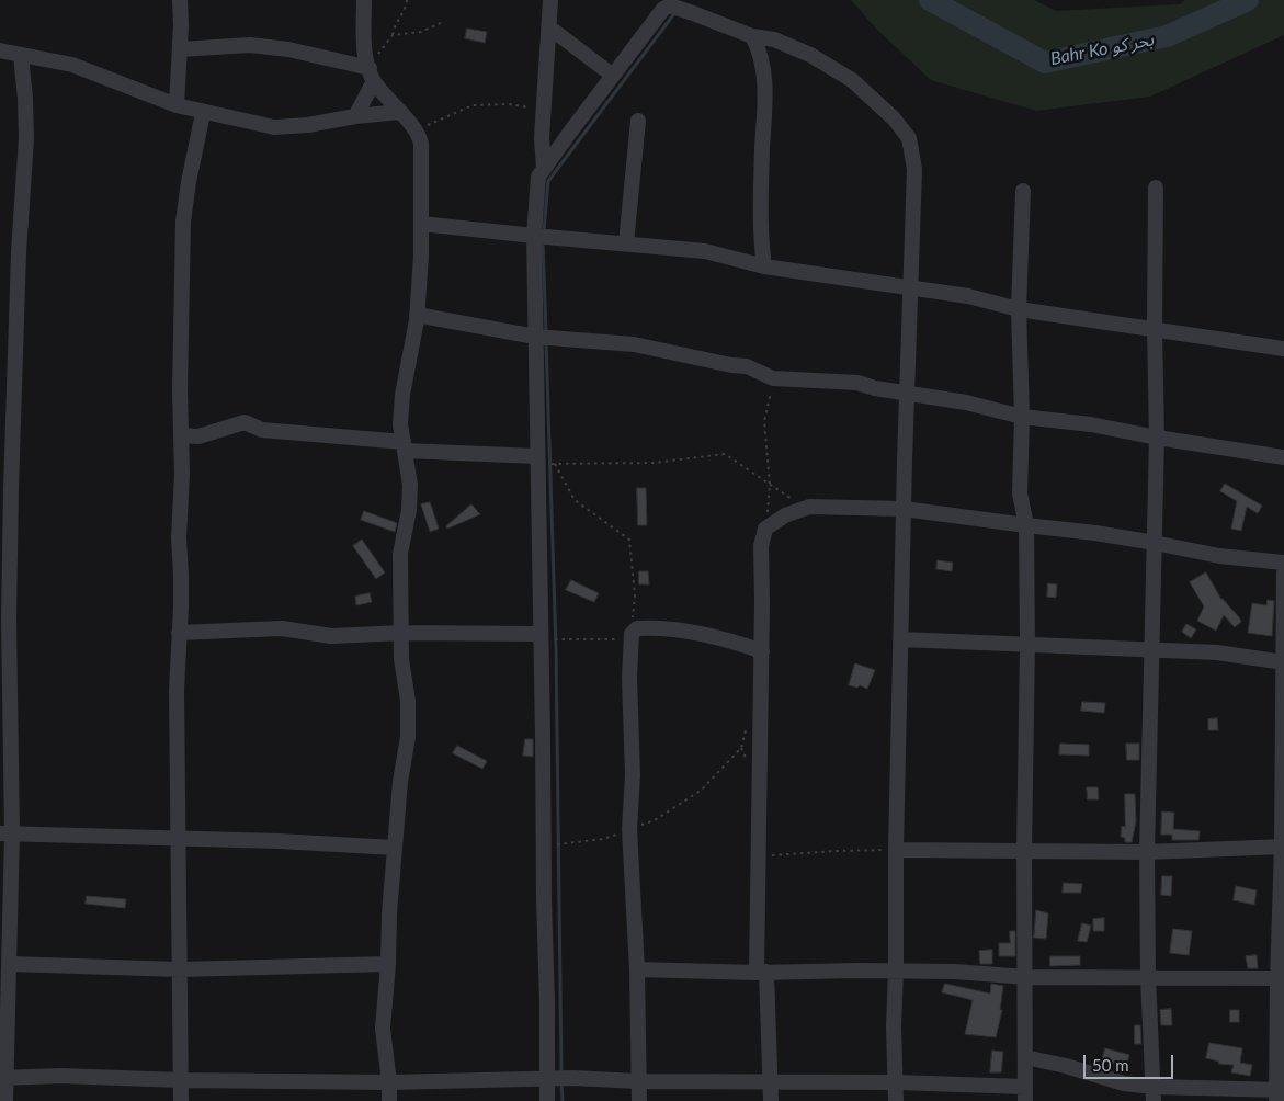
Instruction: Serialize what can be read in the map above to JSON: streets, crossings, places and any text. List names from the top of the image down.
{
  "water": ["Bahr Ko بحر كو"],
  "scale_bar": "50 m"
}
